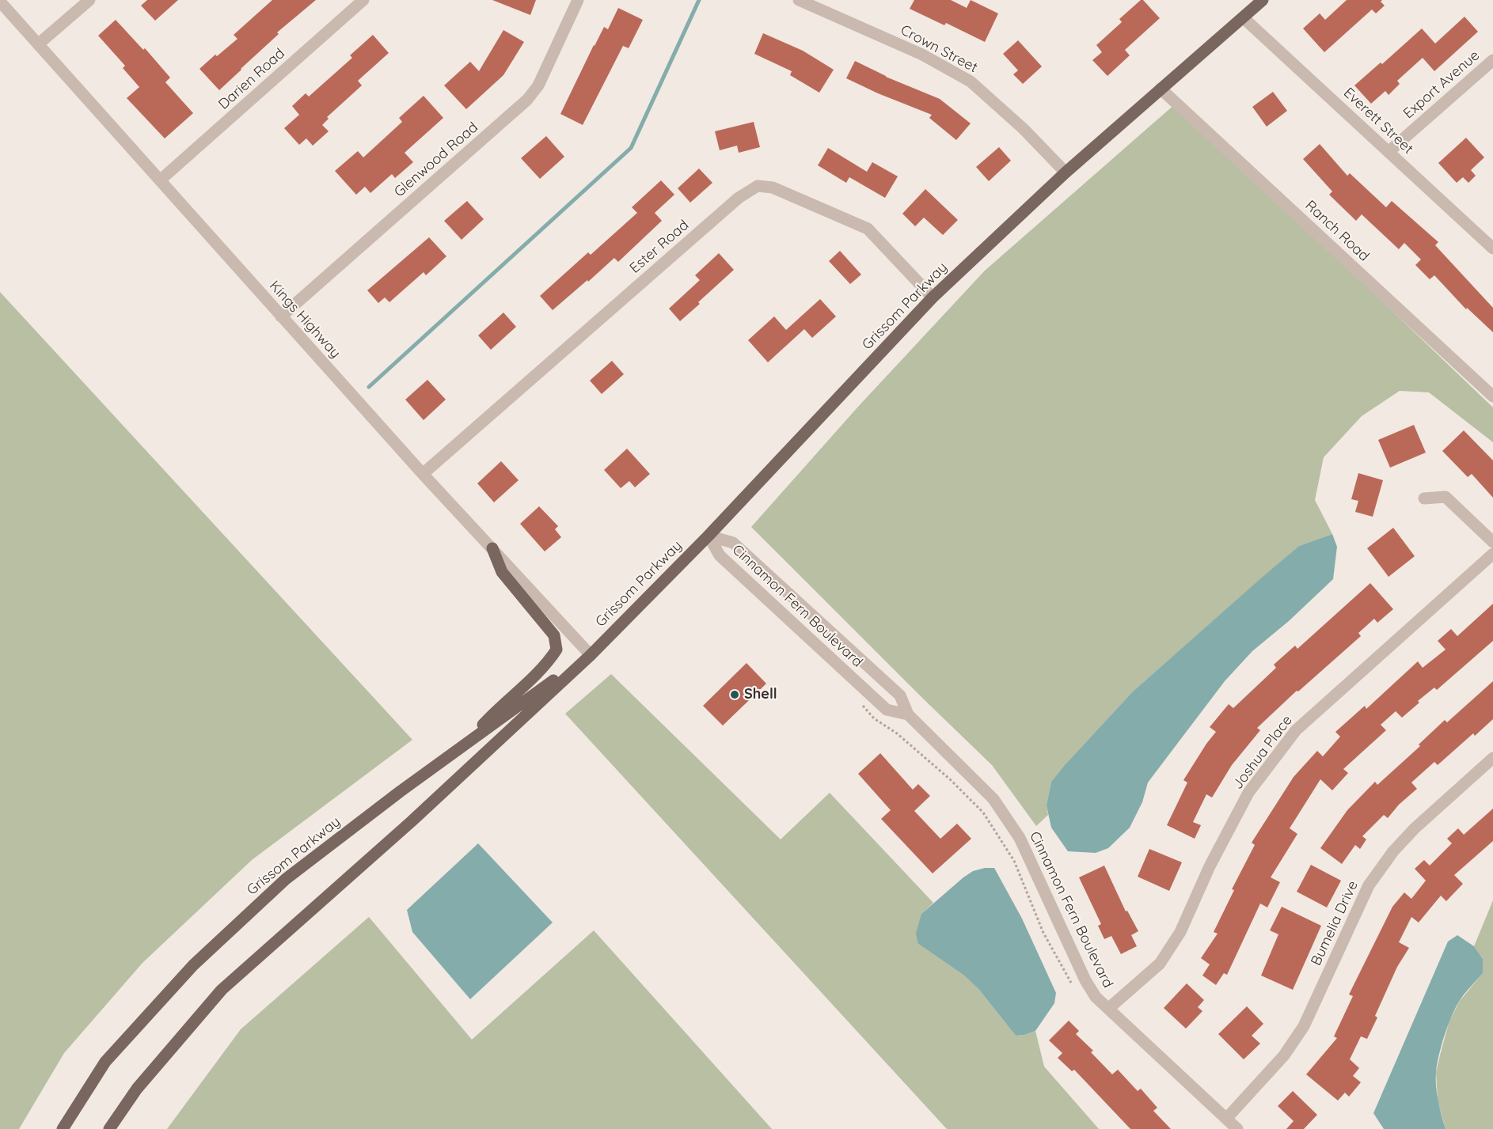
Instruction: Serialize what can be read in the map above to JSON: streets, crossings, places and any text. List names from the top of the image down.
{
  "streets": {
    "main road": ["Grissom Parkway"],
    "street": [
      "Crown Street",
      "Darien Road",
      "Export Avenue",
      "Everett Street",
      "Glenwood Road",
      "Ranch Road",
      "Ester Road",
      "Kings Highway",
      "Cinnamon Fern Boulevard",
      "Joshua Place",
      "Bumelia Drive"
    ]
  },
  "crossings": [
    ["Crown Street", "Grissom Parkway"],
    ["Darien Road", "Kings Highway"],
    ["Export Avenue", "Everett Street"],
    ["Everett Street", "Grissom Parkway"],
    ["Glenwood Road", "Kings Highway"],
    ["Ranch Road", "Grissom Parkway"],
    ["Ester Road", "Grissom Parkway"],
    ["Ester Road", "Kings Highway"],
    ["Grissom Parkway", "Kings Highway"],
    ["Grissom Parkway", "Cinnamon Fern Boulevard"],
    ["Cinnamon Fern Boulevard", "Joshua Place"],
    ["Cinnamon Fern Boulevard", "Bumelia Drive"]
  ],
  "places": ["Shell"]
}
